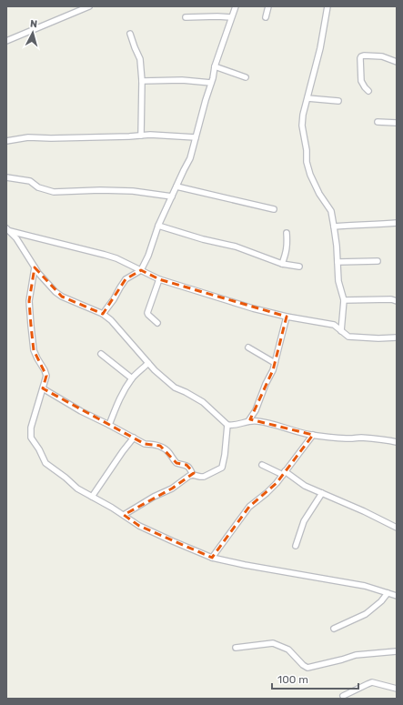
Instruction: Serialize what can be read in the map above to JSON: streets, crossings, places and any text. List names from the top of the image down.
{
  "scale_bar": "100 m",
  "north": "top"
}
